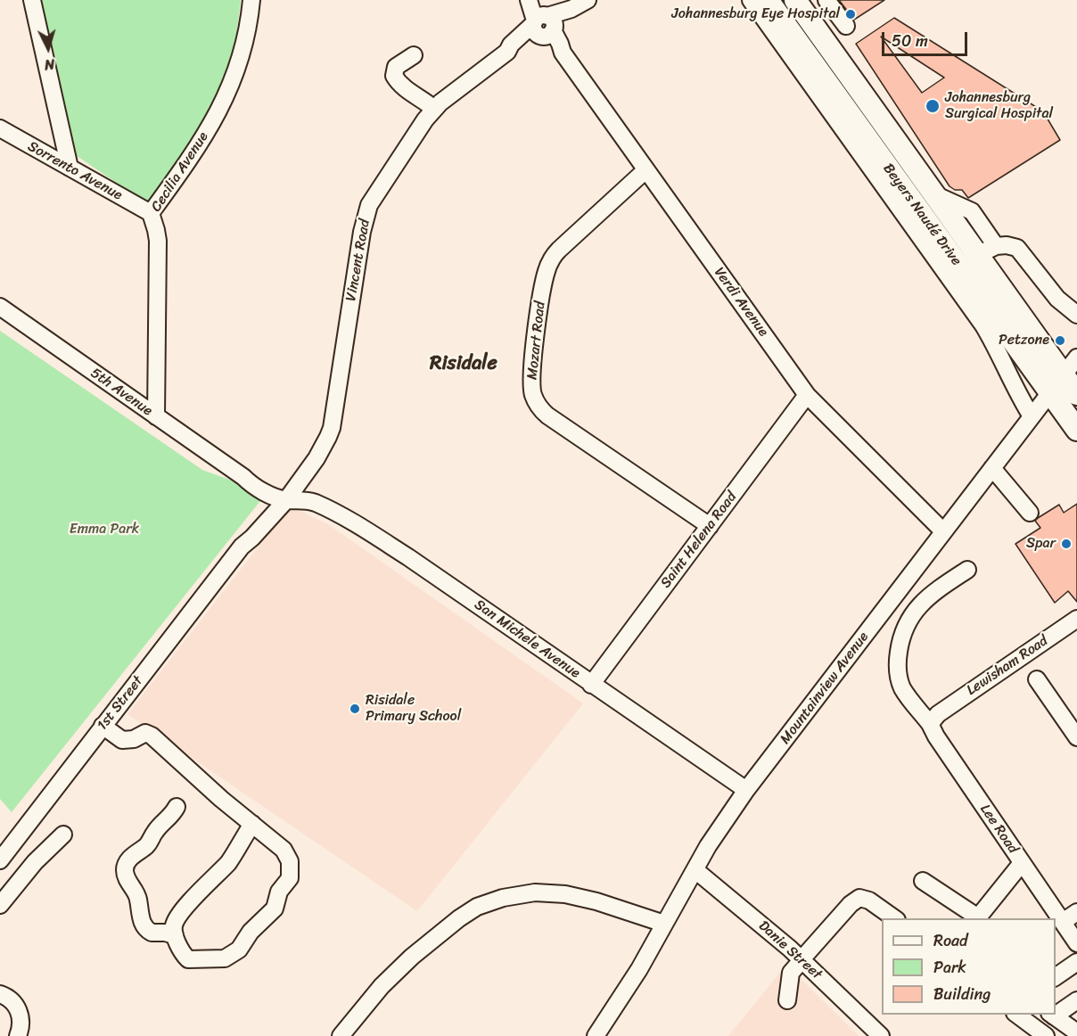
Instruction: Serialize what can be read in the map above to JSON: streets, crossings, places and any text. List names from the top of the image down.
{
  "streets": {
    "main road": ["Beyers Naudé Drive"],
    "street": [
      "Sorrento Avenue",
      "Cecilia Avenue",
      "Vincent Road",
      "Verdi Avenue",
      "Mozart Road",
      "5th Avenue",
      "Saint Helena Road",
      "San Michele Avenue",
      "Lewisham Road",
      "Mountainview Avenue",
      "1st Street",
      "Lee Road",
      "Danie Street"
    ]
  },
  "crossings": [
    ["Sorrento Avenue", "Cecilia Avenue"],
    ["Cecilia Avenue", "5th Avenue"],
    ["Beyers Naudé Drive", "Mountainview Avenue"],
    ["Vincent Road", "Verdi Avenue"],
    ["Vincent Road", "San Michele Avenue"],
    ["Vincent Road", "1st Street"],
    ["Verdi Avenue", "Mozart Road"],
    ["Verdi Avenue", "Saint Helena Road"],
    ["Verdi Avenue", "Mountainview Avenue"],
    ["Mozart Road", "Saint Helena Road"],
    ["5th Avenue", "San Michele Avenue"],
    ["Saint Helena Road", "San Michele Avenue"],
    ["San Michele Avenue", "Mountainview Avenue"],
    ["San Michele Avenue", "1st Street"],
    ["Lewisham Road", "Lee Road"],
    ["Mountainview Avenue", "Danie Street"]
  ],
  "districts": ["Risidale"],
  "parks": ["Emma Park"],
  "places": [
    "Johannesburg Eye Hospital",
    "Johannesburg Surgical Hospital",
    "Petzone",
    "Spar",
    "Risidale Primary School"
  ],
  "legend": ["Road", "Park", "Building"],
  "scale_bar": "50 m",
  "north": "bottom"
}
